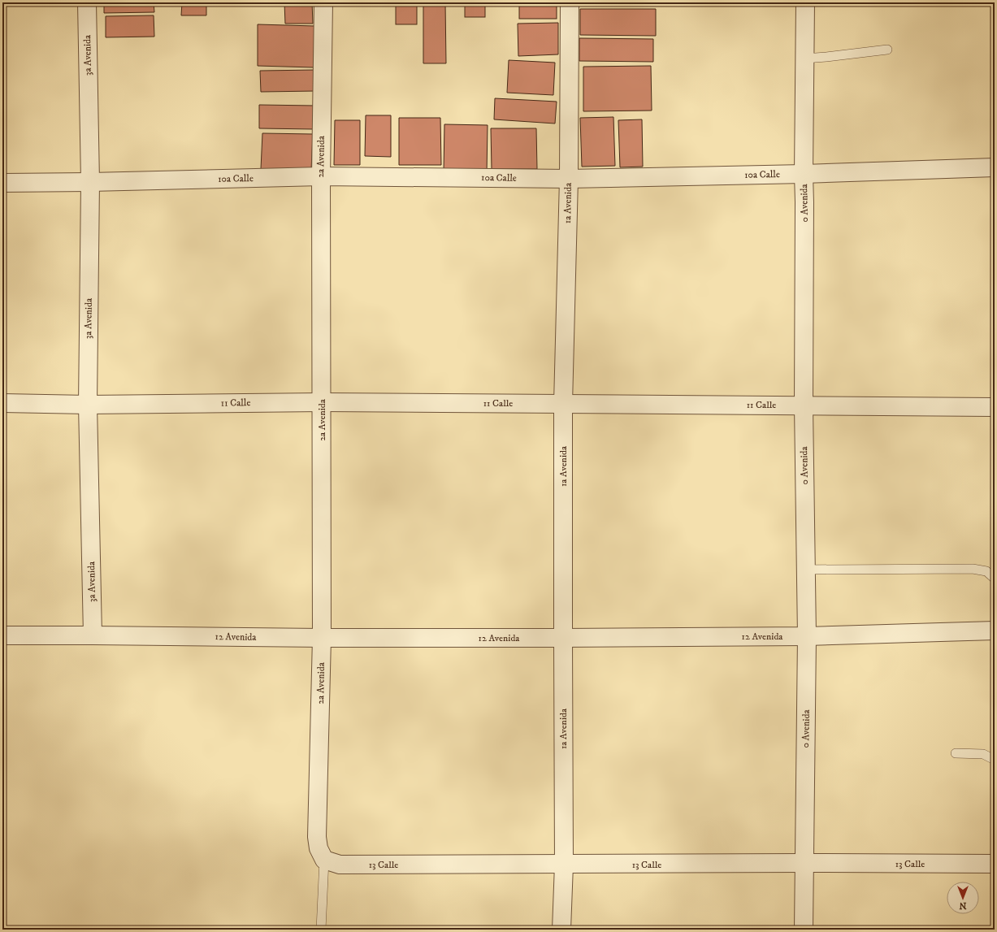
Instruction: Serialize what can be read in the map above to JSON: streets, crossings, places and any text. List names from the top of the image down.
{
  "streets": {
    "street": [
      "3a Avenida",
      "2a Avenida",
      "10a Calle",
      "1a Avenida",
      "0 Avenida",
      "11 Calle",
      "12 Avenida",
      "13 Calle"
    ]
  },
  "crossings": [
    ["3a Avenida", "10a Calle"],
    ["3a Avenida", "11 Calle"],
    ["3a Avenida", "12 Avenida"],
    ["2a Avenida", "10a Calle"],
    ["2a Avenida", "11 Calle"],
    ["2a Avenida", "12 Avenida"],
    ["2a Avenida", "13 Calle"],
    ["10a Calle", "1a Avenida"],
    ["10a Calle", "0 Avenida"],
    ["1a Avenida", "11 Calle"],
    ["1a Avenida", "12 Avenida"],
    ["1a Avenida", "13 Calle"],
    ["0 Avenida", "11 Calle"],
    ["0 Avenida", "12 Avenida"],
    ["0 Avenida", "13 Calle"]
  ],
  "north": "bottom"
}
